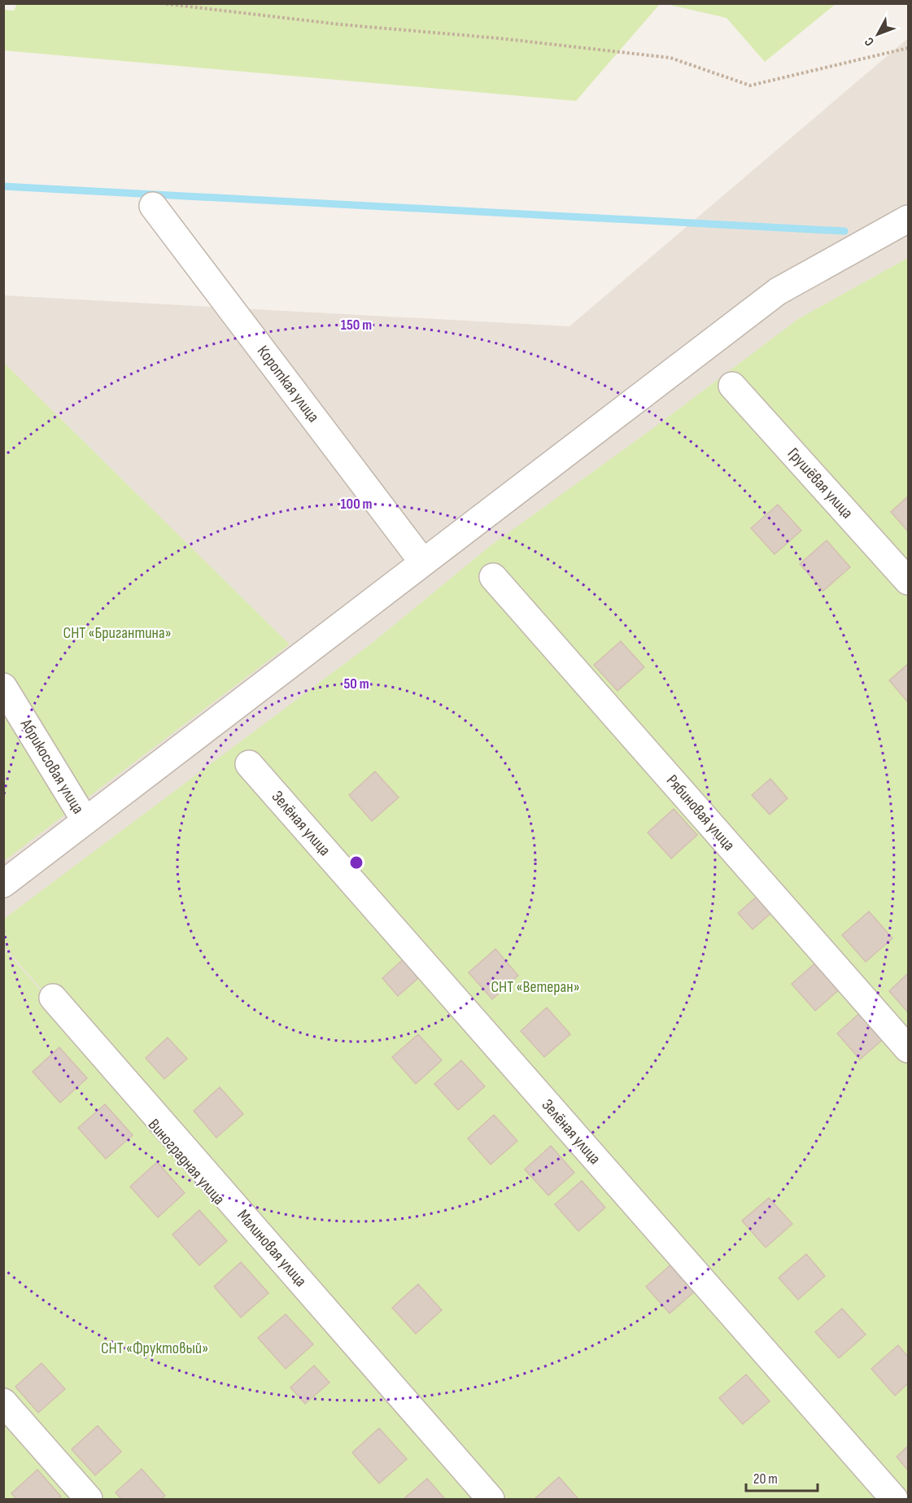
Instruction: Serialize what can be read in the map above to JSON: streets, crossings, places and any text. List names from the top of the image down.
{
  "streets": {
    "street": [
      "Короткая улица",
      "Грушёвая улица",
      "Абрикосовая улица",
      "Рябиновая улица",
      "Зелёная улица",
      "Виноградная улица",
      "Малиновая улица"
    ]
  },
  "crossings": [
    ["Виноградная улица", "Малиновая улица"]
  ],
  "parks": ["СНТ «Бригантина»", "СНТ «Ветеран»", "СНТ «Фруктовый»"],
  "scale_bar": "20 m",
  "north": "bottom left",
  "rings": ["150 m", "100 m", "50 m"]
}
